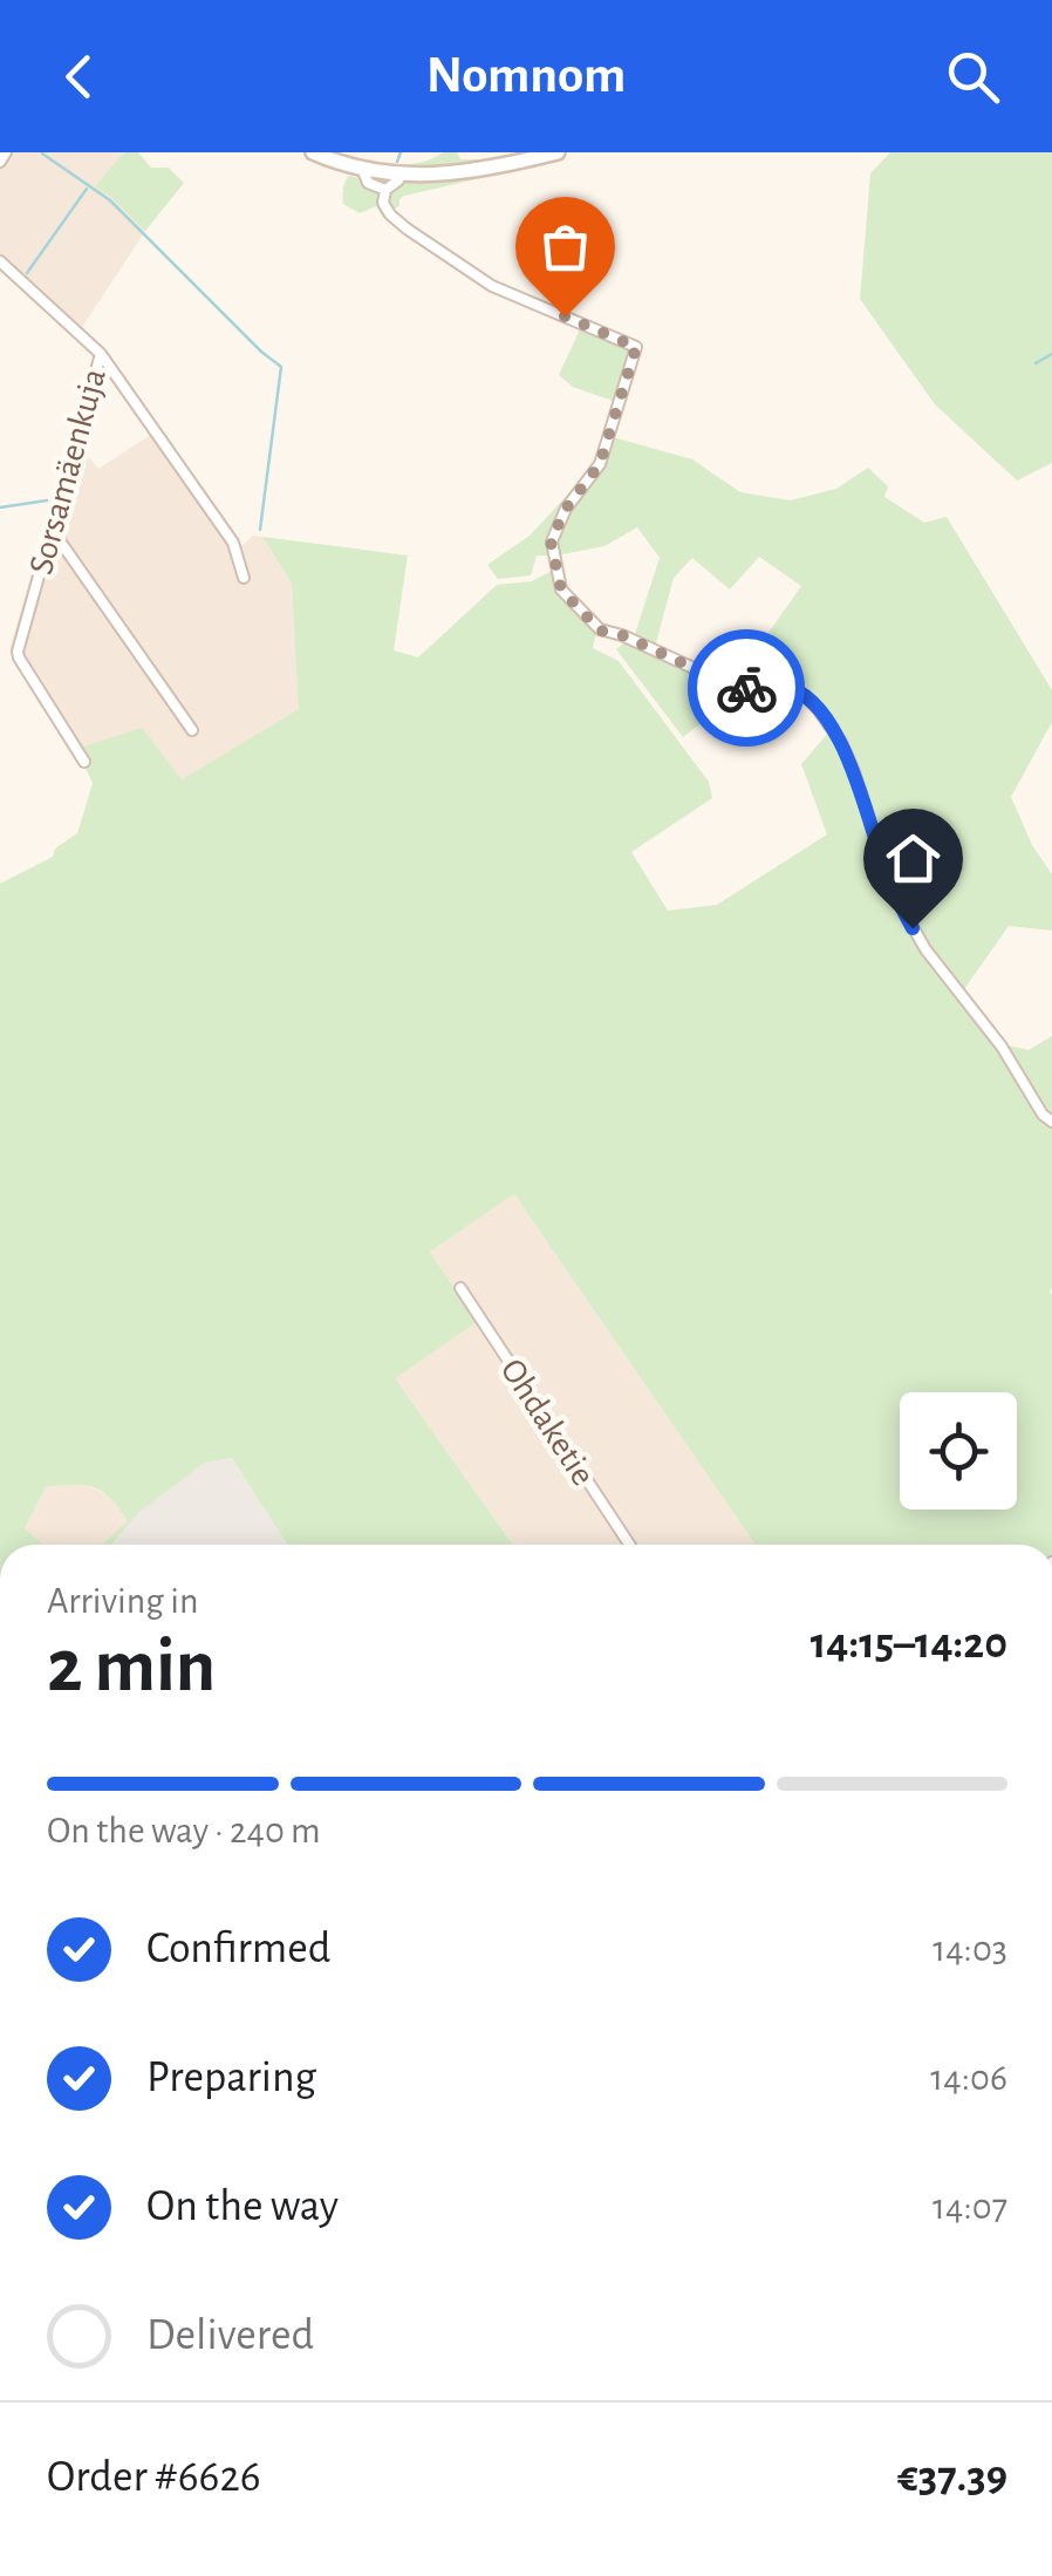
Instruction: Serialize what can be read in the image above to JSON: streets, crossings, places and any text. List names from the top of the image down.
{
  "streets": {
    "street": ["Sorsamäenkuja", "Ohdaketie"]
  },
  "page": {
    "header": "Nomnom",
    "heading": ["2 min", "Arriving in", "14:15–14:20"],
    "panel": ["Order #6626", "€37.39"],
    "bar": "On the way · 240 m",
    "list": [
      ["Confirmed", "14:03"],
      ["Preparing", "14:06"],
      ["On the way", "14:07"],
      "Delivered"
    ]
  }
}
